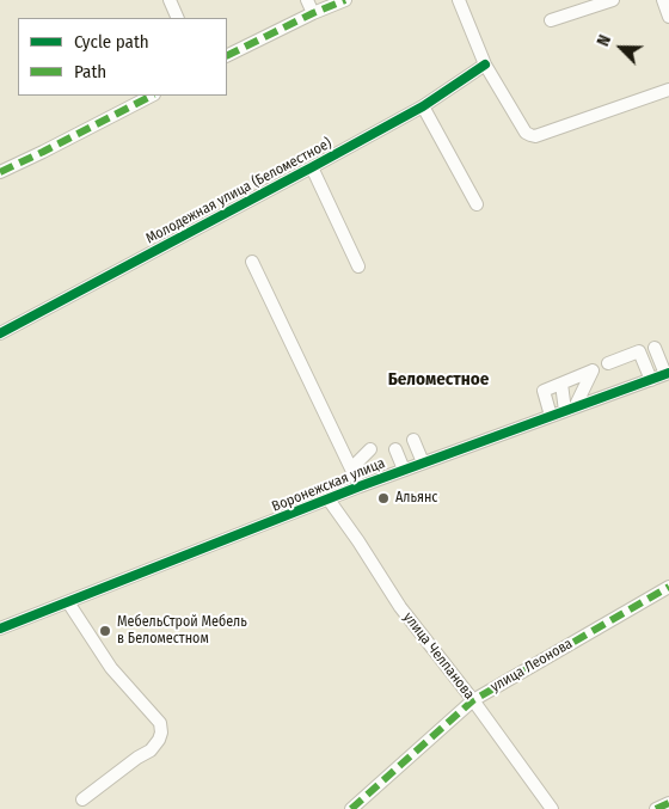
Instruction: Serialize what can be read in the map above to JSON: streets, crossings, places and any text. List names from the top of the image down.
{
  "streets": {
    "street": [
      "Молодежная улица (Беломестное)",
      "Воронежская улица",
      "улица Челпанова",
      "улица Леонова"
    ]
  },
  "crossings": [
    ["Воронежская улица", "улица Челпанова"],
    ["улица Челпанова", "улица Леонова"]
  ],
  "districts": ["Беломестное"],
  "places": ["Альянс", "МебельСтрой Мебель в Беломестном"],
  "legend": ["Cycle path", "Path"],
  "north": "top left"
}
